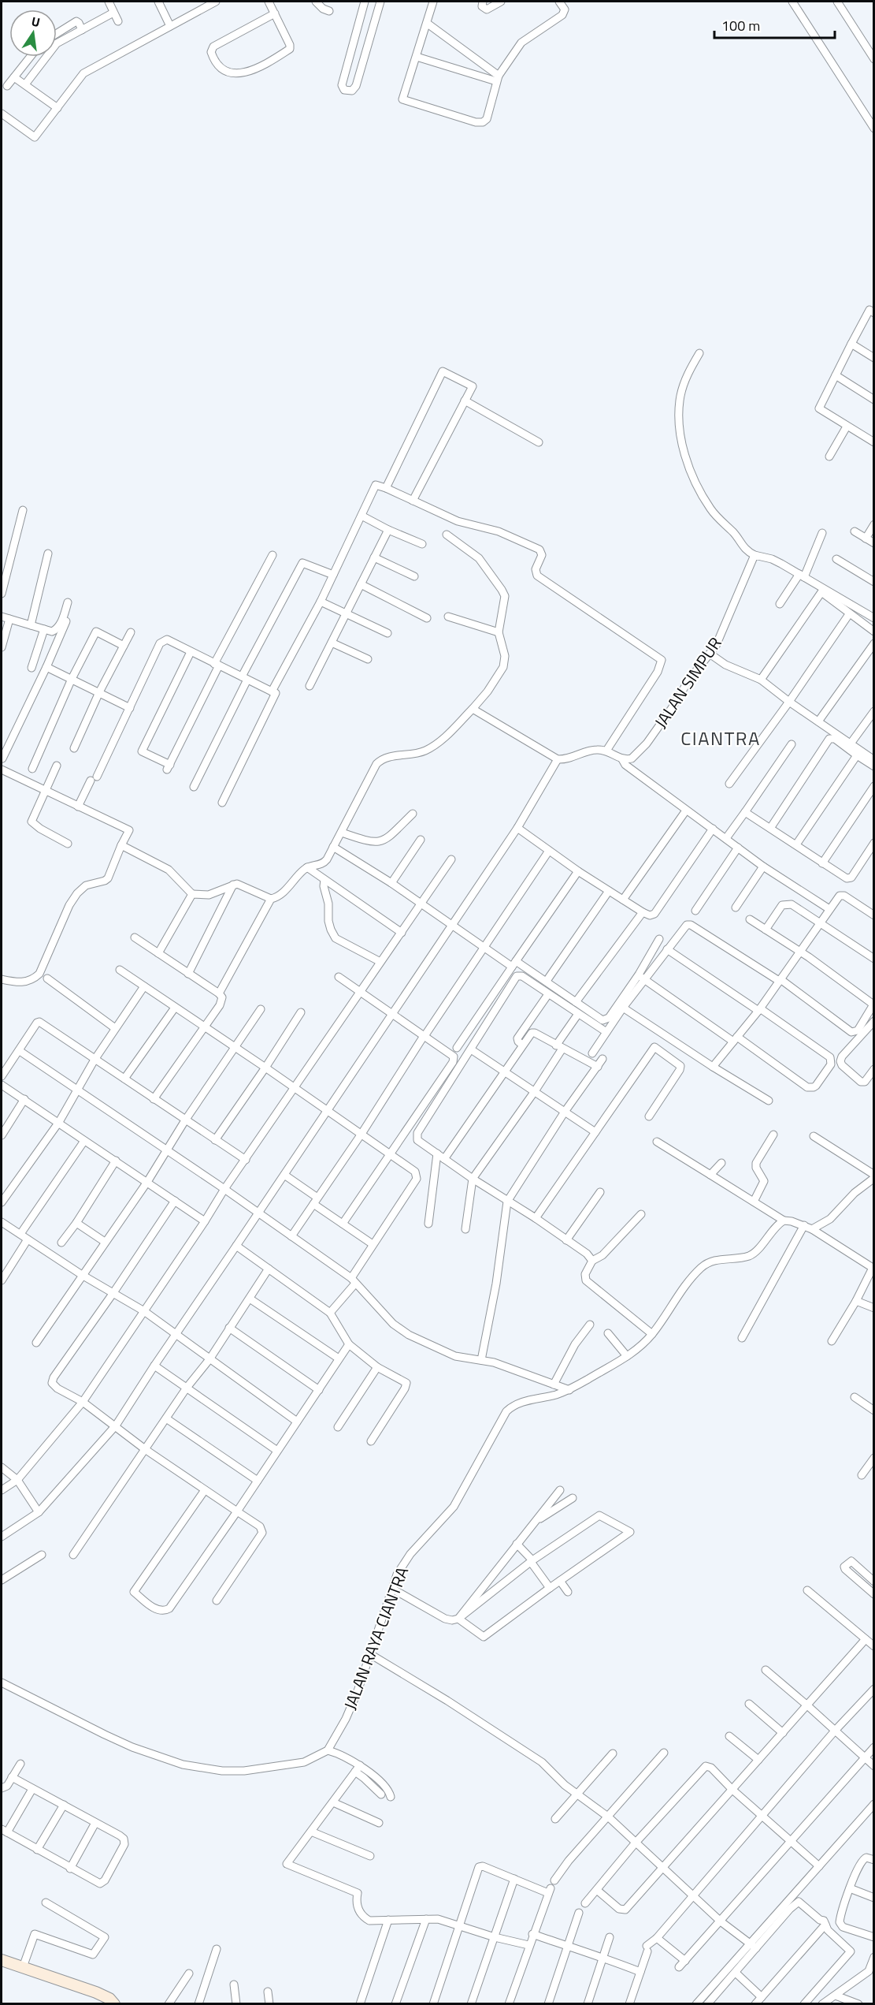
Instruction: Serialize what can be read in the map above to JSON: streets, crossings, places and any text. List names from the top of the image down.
{
  "streets": {
    "street": ["JALAN SIMPUR", "JALAN RAYA CIANTRA"]
  },
  "districts": ["CIANTRA"],
  "scale_bar": "100 m",
  "north": "top"
}
